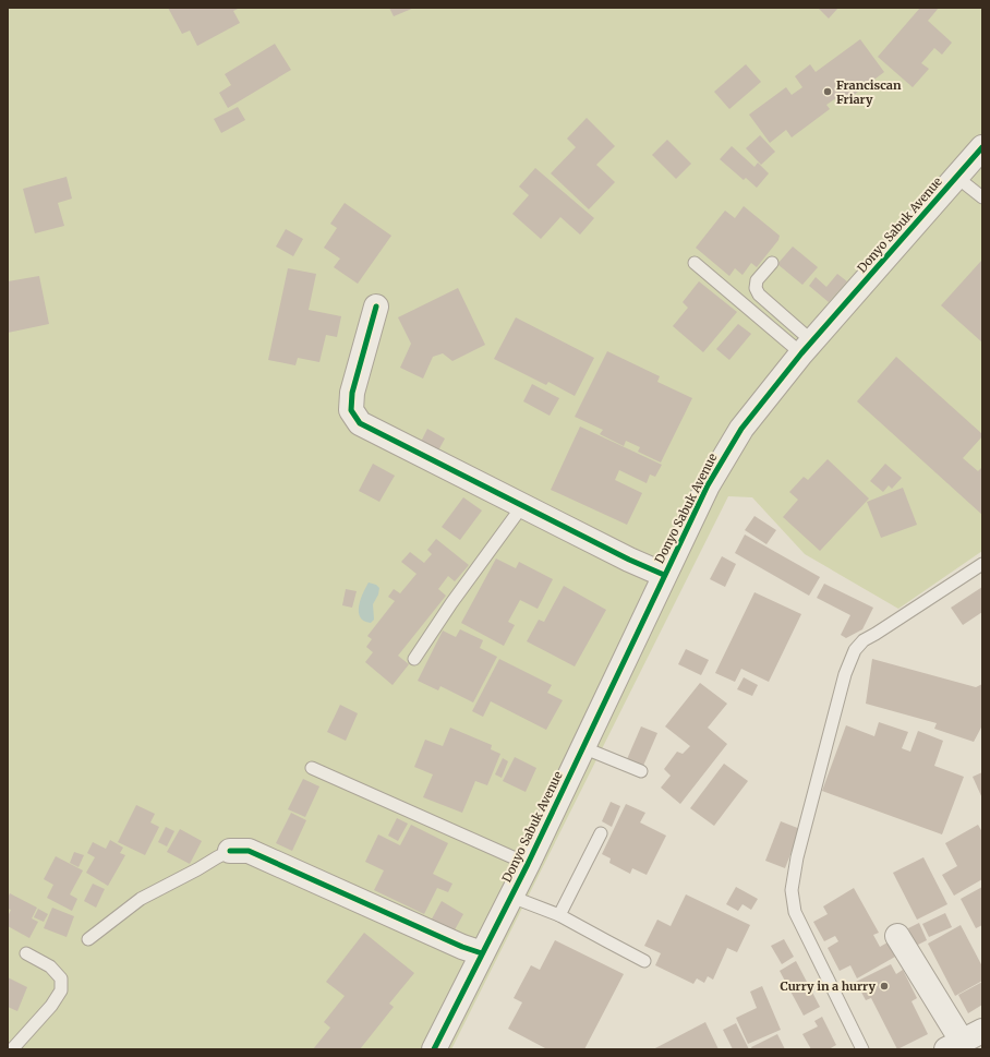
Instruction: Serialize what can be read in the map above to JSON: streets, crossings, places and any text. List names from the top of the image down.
{
  "streets": {
    "street": ["Donyo Sabuk Avenue"]
  },
  "places": ["Franciscan Friary", "Curry in a hurry"]
}
